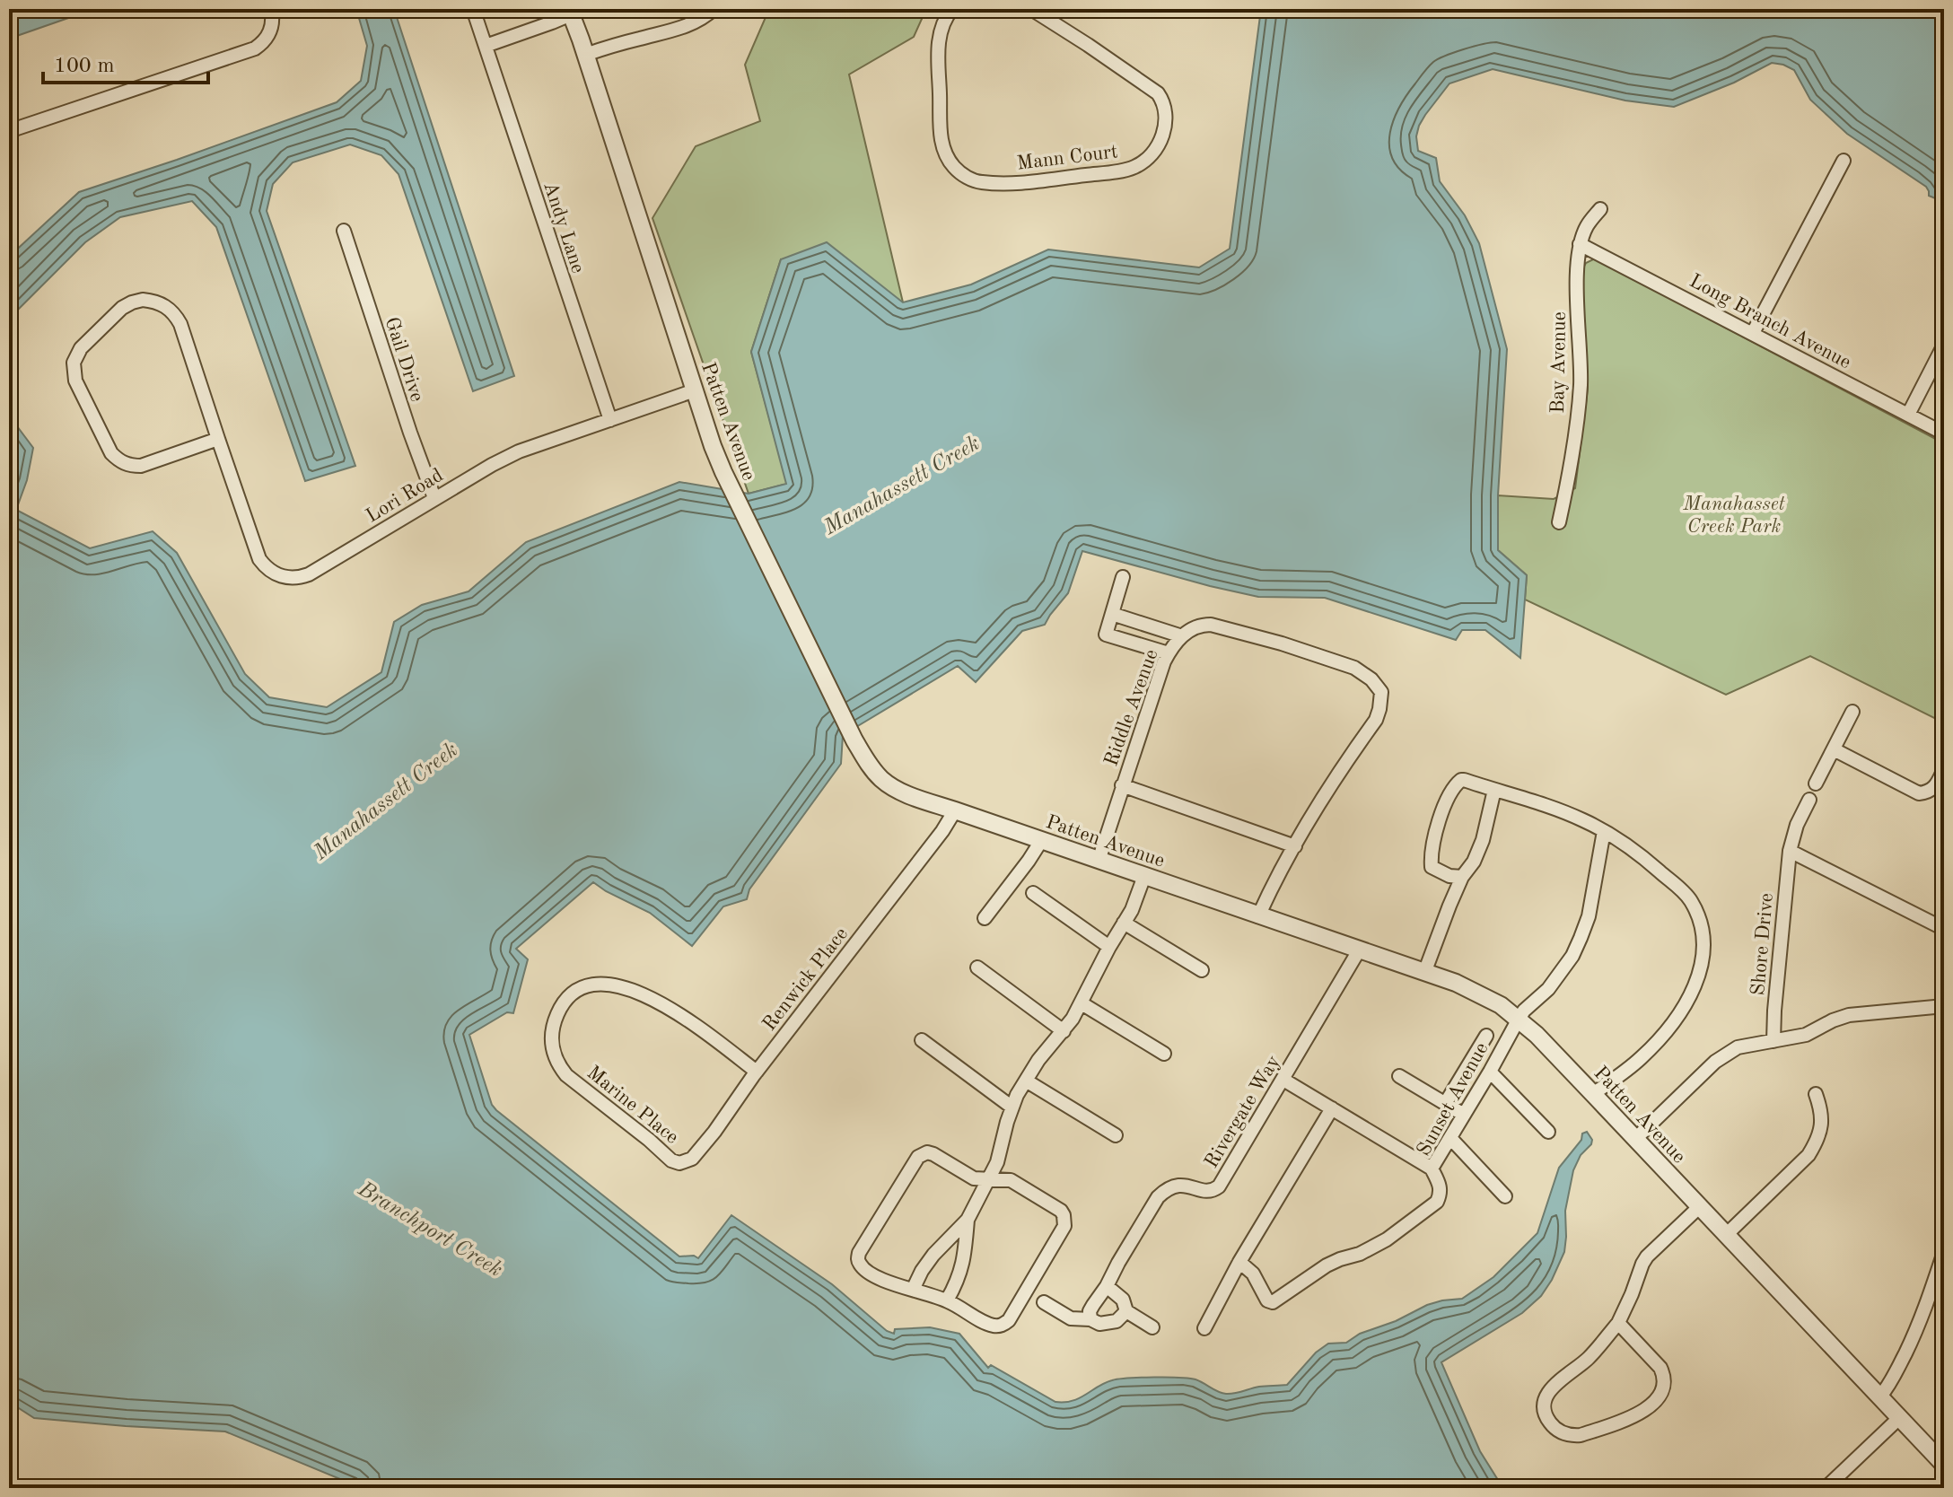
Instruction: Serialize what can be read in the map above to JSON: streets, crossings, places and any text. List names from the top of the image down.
{
  "streets": {
    "street": [
      "Mann Court",
      "Andy Lane",
      "Long Branch Avenue",
      "Gail Drive",
      "Bay Avenue",
      "Patten Avenue",
      "Lori Road",
      "Riddle Avenue",
      "Shore Drive",
      "Renwick Place",
      "Sunset Avenue",
      "Marine Place",
      "Rivergate Way"
    ]
  },
  "crossings": [
    ["Andy Lane", "Lori Road"],
    ["Long Branch Avenue", "Bay Avenue"],
    ["Gail Drive", "Lori Road"],
    ["Patten Avenue", "Lori Road"],
    ["Patten Avenue", "Riddle Avenue"],
    ["Patten Avenue", "Renwick Place"],
    ["Patten Avenue", "Sunset Avenue"],
    ["Patten Avenue", "Rivergate Way"],
    ["Renwick Place", "Marine Place"]
  ],
  "water": ["Manahassett Creek", "Branchport Creek"],
  "parks": ["Manahasset Creek Park"],
  "scale_bar": "100 m"
}
